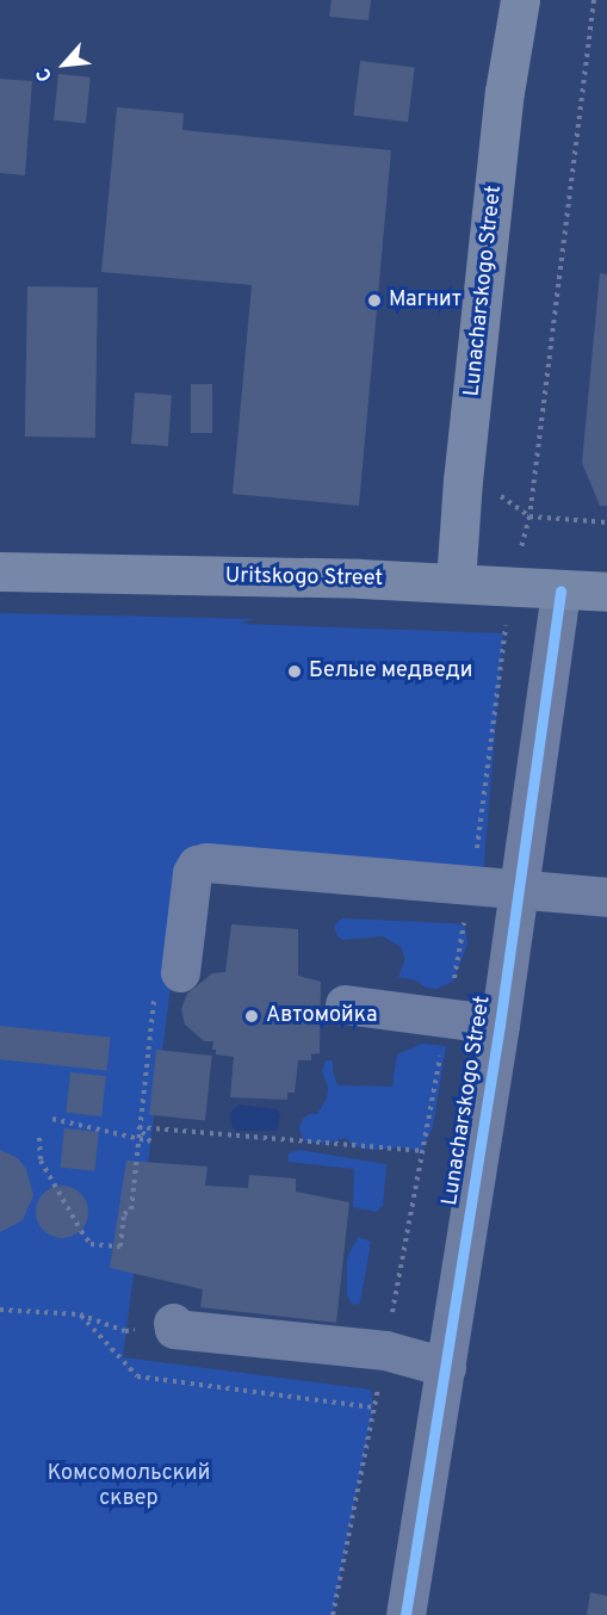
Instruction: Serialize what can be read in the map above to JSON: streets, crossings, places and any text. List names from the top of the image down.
{
  "streets": {
    "main road": ["Lunacharskogo Street", "Uritskogo Street"]
  },
  "crossings": [
    ["Lunacharskogo Street", "Uritskogo Street"]
  ],
  "parks": ["Комсомольский сквер"],
  "places": ["Магнит", "Белые медведи", "Автомойка"],
  "north": "bottom left"
}
